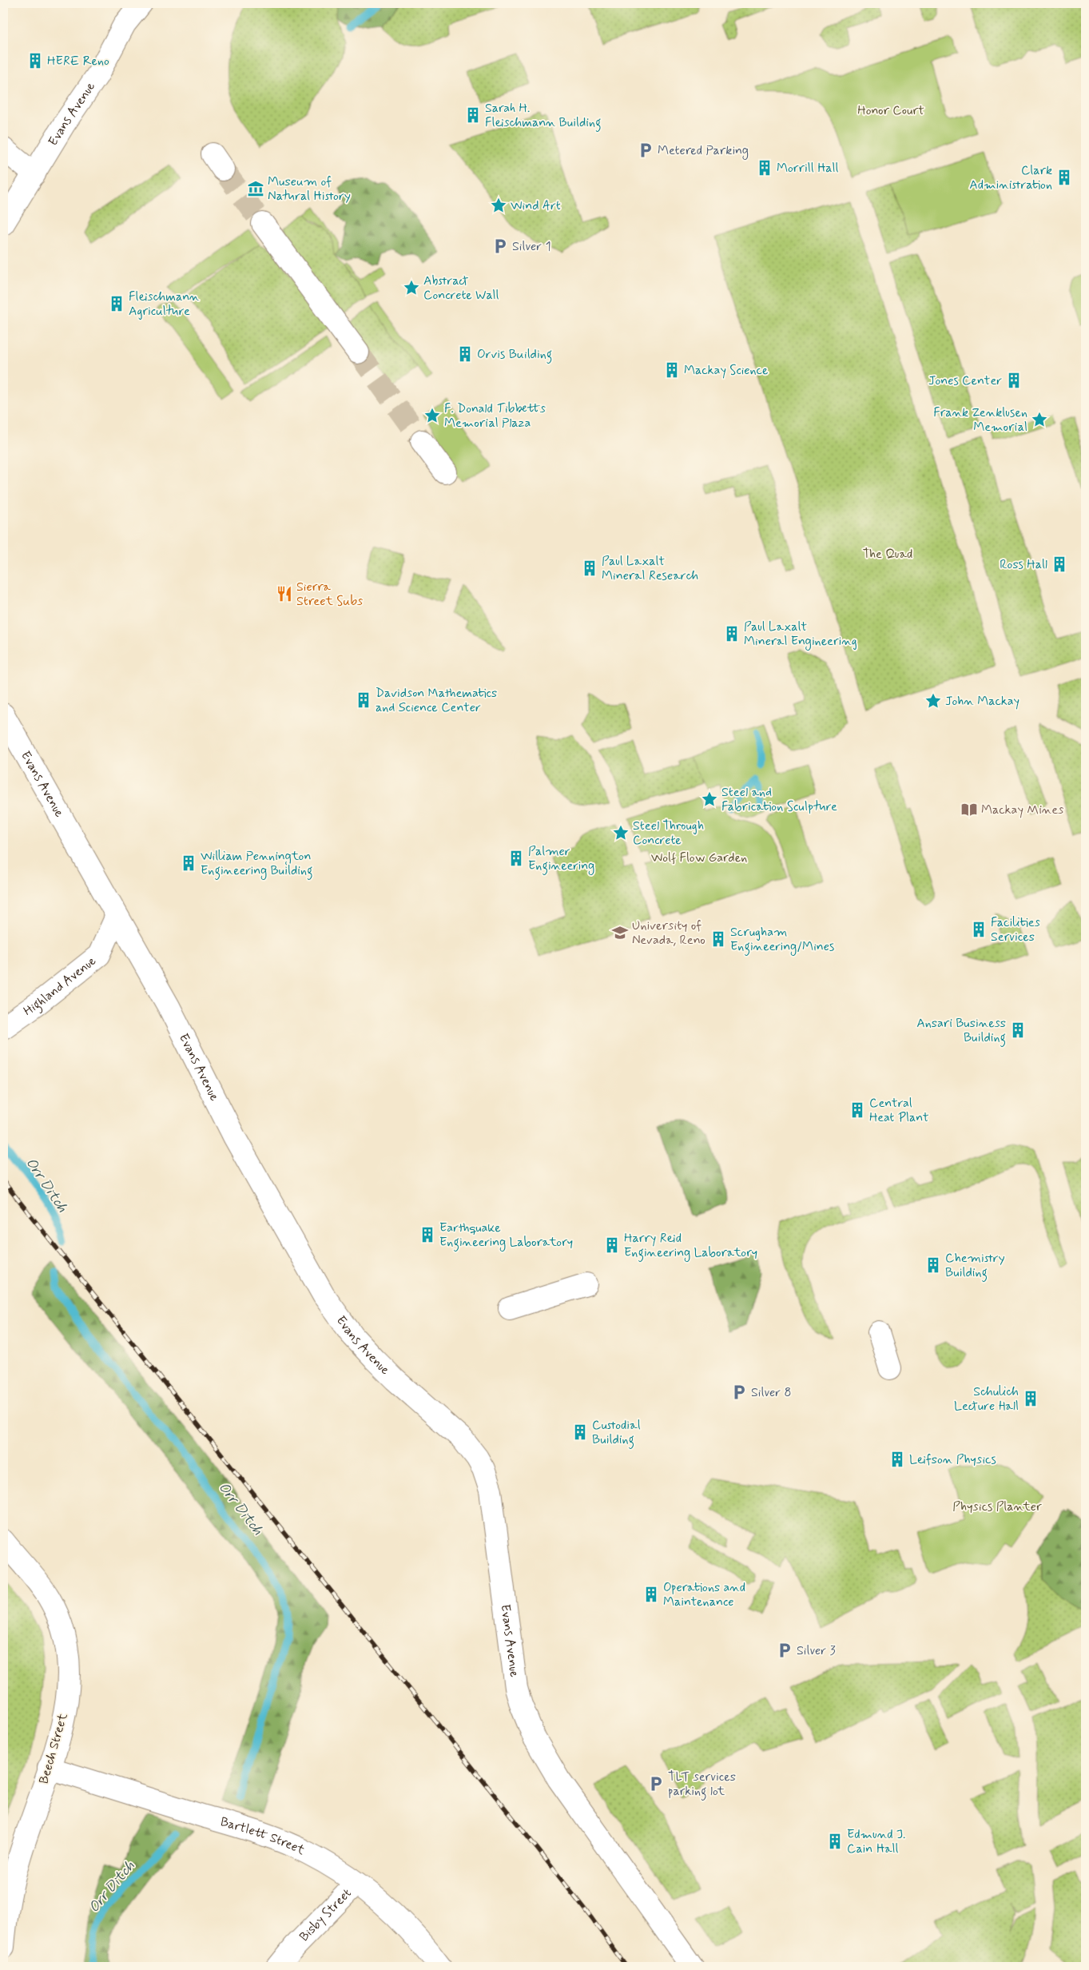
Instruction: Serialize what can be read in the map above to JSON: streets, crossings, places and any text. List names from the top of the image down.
{
  "streets": {
    "street": [
      "Evans Avenue",
      "Highland Avenue",
      "Beech Street",
      "Bartlett Street",
      "Bisby Street"
    ]
  },
  "crossings": [
    ["Evans Avenue", "Highland Avenue"],
    ["Beech Street", "Bartlett Street"],
    ["Bartlett Street", "Bisby Street"]
  ],
  "water": ["Orr Ditch"],
  "parks": [
    "Honor Court",
    "The Quad",
    "Wolf Flow Garden",
    "Physics Planter"
  ],
  "places": {
    "building": [
      "HERE Reno",
      "Sarah H. Fleischmann Building",
      "Morrill Hall",
      "Clark Administration",
      "Fleischmann Agriculture",
      "Orvis Building",
      "Mackay Science",
      "Jones Center",
      "Ross Hall",
      "Paul Laxalt Mineral Research",
      "Paul Laxalt Mineral Engineering",
      "Davidson Mathematics and Science Center",
      "Palmer Engineering",
      "William Pennington Engineering Building",
      "Facilities Services",
      "Scrugham Engineering/Mines",
      "Ansari Business Building",
      "Central Heat Plant",
      "Earthquake Engineering Laboratory",
      "Harry Reid Engineering Laboratory",
      "Chemistry Building",
      "Schulich Lecture Hall",
      "Custodial Building",
      "Leifson Physics",
      "Operations and Maintenance",
      "Edmund J. Cain Hall"
    ],
    "parking": [
      "Metered Parking",
      "Silver 1",
      "Silver 8",
      "Silver 3",
      "TLT services parking lot"
    ],
    "museum": ["Museum of Natural History"],
    "place": [
      "Wind Art",
      "Abstract Concrete Wall",
      "F. Donald Tibbetts Memorial Plaza",
      "Frank Zenklusen Memorial",
      "John Mackay",
      "Steel and Fabrication Sculpture",
      "Steel Through Concrete"
    ],
    "restaurant": ["Sierra Street Subs"],
    "library": ["Mackay Mines"],
    "school or university": ["University of Nevada, Reno"]
  }
}
